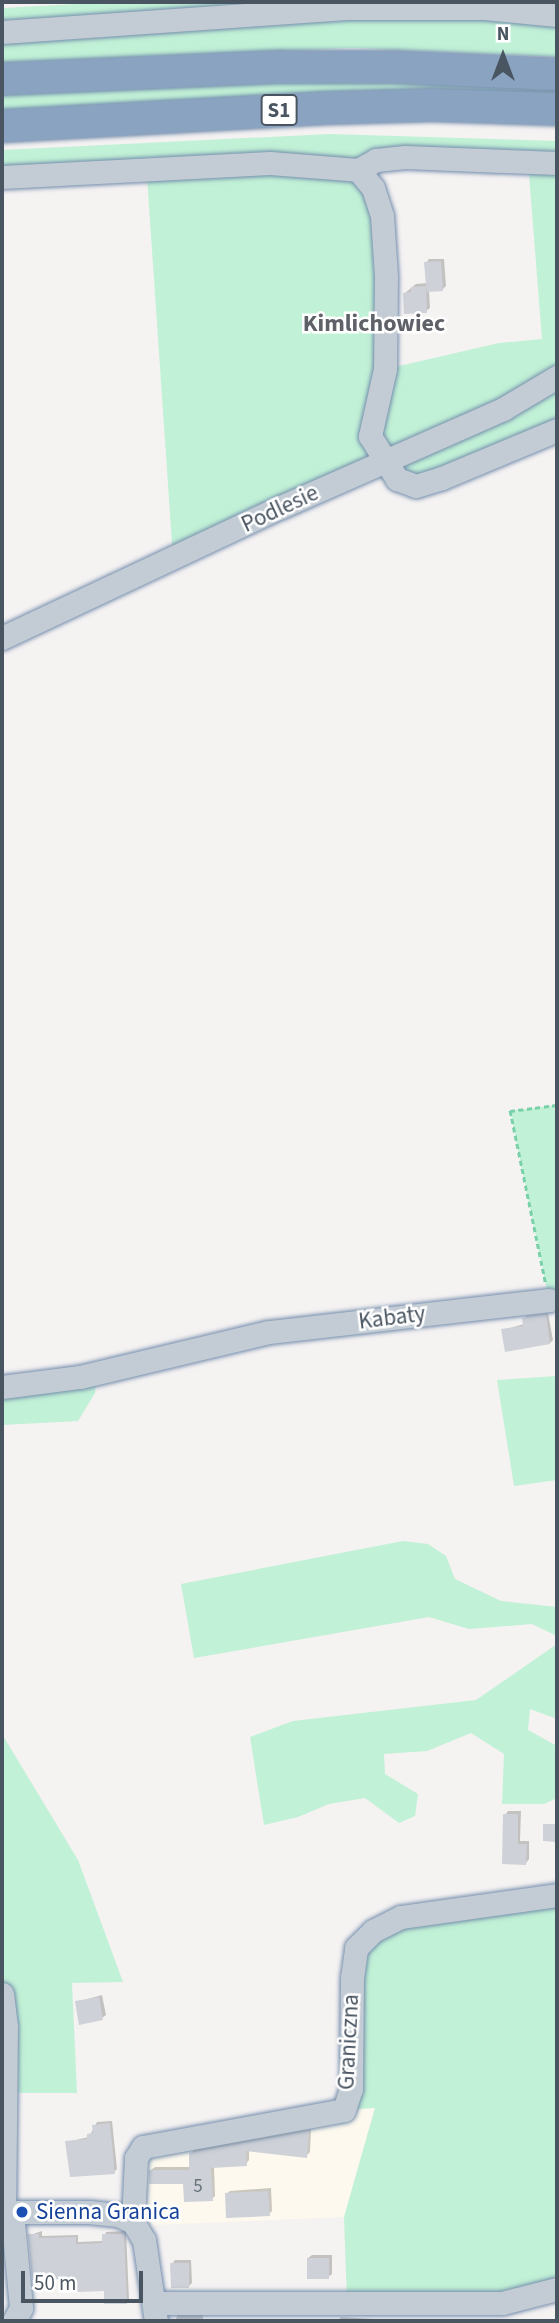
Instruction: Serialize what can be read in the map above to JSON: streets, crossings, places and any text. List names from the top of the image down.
{
  "streets": {
    "highway": ["S1"],
    "street": ["Podlesie", "Kabaty", "Graniczna"]
  },
  "districts": ["Kimlichowiec"],
  "places": ["Sienna Granica"],
  "house_numbers": ["5"],
  "scale_bar": "50 m",
  "north": "top"
}
